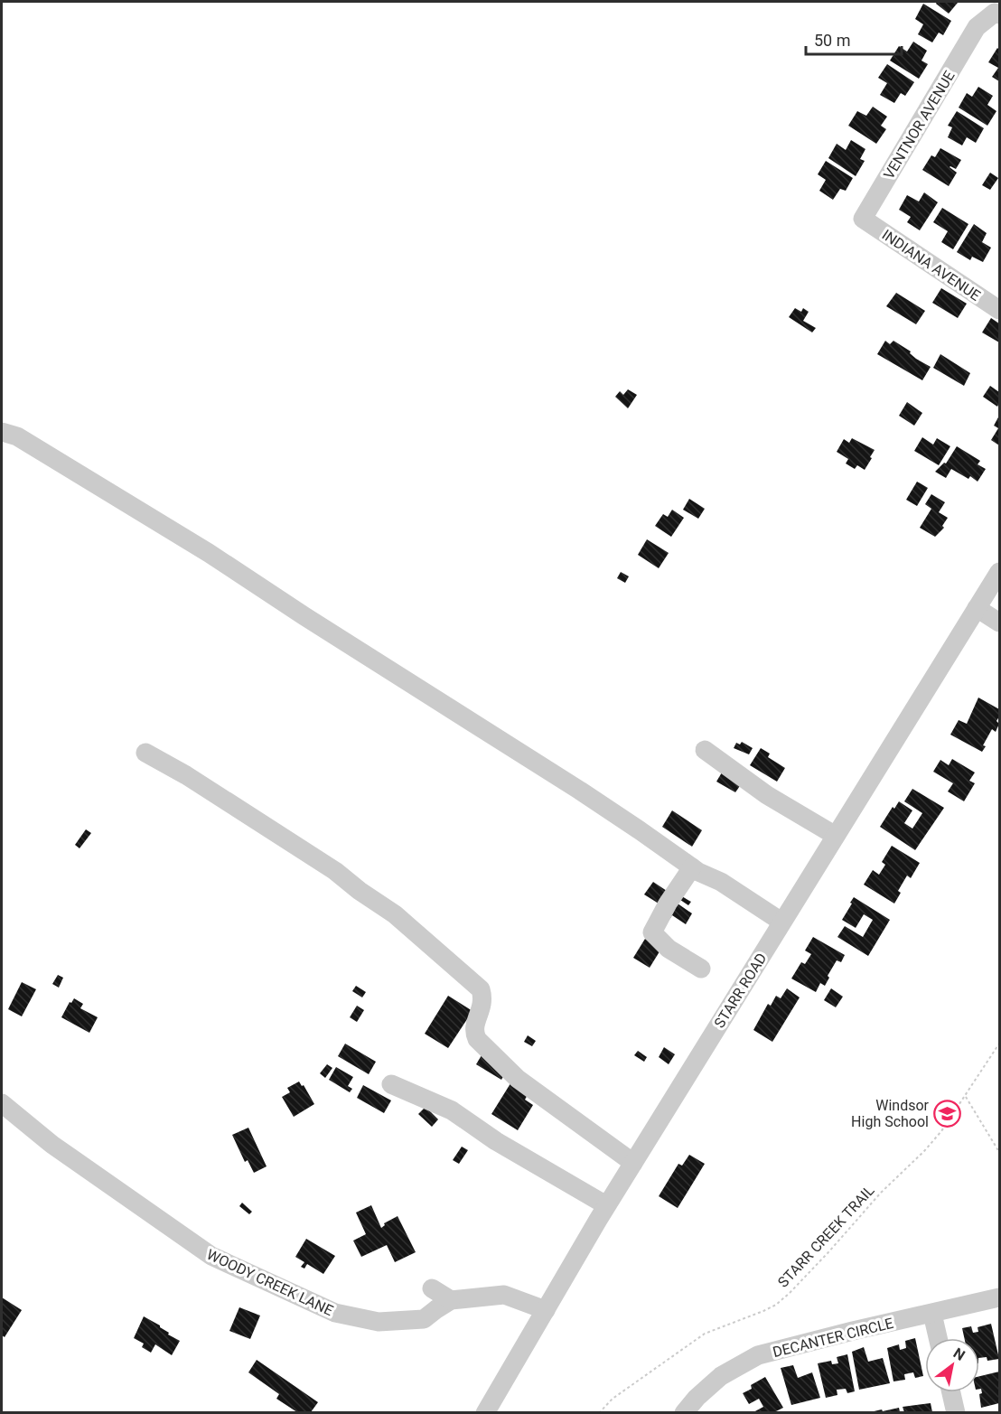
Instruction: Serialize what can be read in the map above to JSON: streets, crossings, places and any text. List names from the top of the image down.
{
  "streets": {
    "street": [
      "VENTNOR AVENUE",
      "INDIANA AVENUE",
      "STARR ROAD",
      "WOODY CREEK LANE",
      "DECANTER CIRCLE"
    ],
    "path": ["STARR CREEK TRAIL"]
  },
  "crossings": [
    ["VENTNOR AVENUE", "INDIANA AVENUE"],
    ["STARR ROAD", "WOODY CREEK LANE"]
  ],
  "places": {
    "school or university": ["Windsor High School"]
  },
  "scale_bar": "50 m",
  "north": "top right"
}
